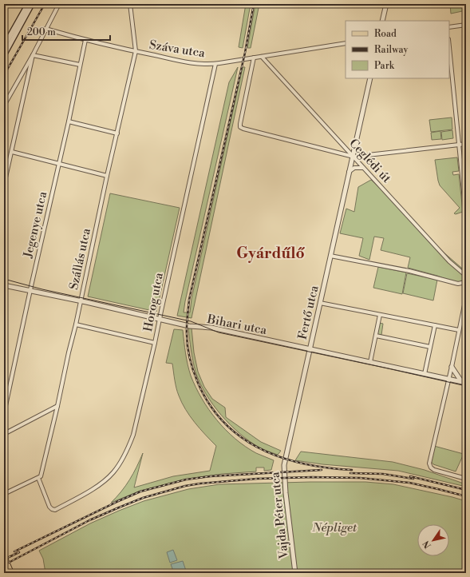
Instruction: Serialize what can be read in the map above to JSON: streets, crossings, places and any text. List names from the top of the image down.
{
  "streets": {
    "street": [
      "Száva utca",
      "Ceglédi út",
      "Jegenye utca",
      "Szállás utca",
      "Horog utca",
      "Fertő utca",
      "Bihari utca",
      "Vajda Péter utca"
    ]
  },
  "crossings": [
    ["Száva utca", "Ceglédi út"],
    ["Száva utca", "Jegenye utca"],
    ["Száva utca", "Szállás utca"],
    ["Száva utca", "Horog utca"],
    ["Ceglédi út", "Fertő utca"],
    ["Jegenye utca", "Bihari utca"],
    ["Szállás utca", "Horog utca"],
    ["Szállás utca", "Bihari utca"],
    ["Horog utca", "Bihari utca"],
    ["Fertő utca", "Bihari utca"],
    ["Fertő utca", "Vajda Péter utca"]
  ],
  "districts": ["Gyárdűlő"],
  "parks": ["Népliget"],
  "legend": ["Road", "Railway", "Park"],
  "scale_bar": "200 m",
  "north": "bottom left"
}
